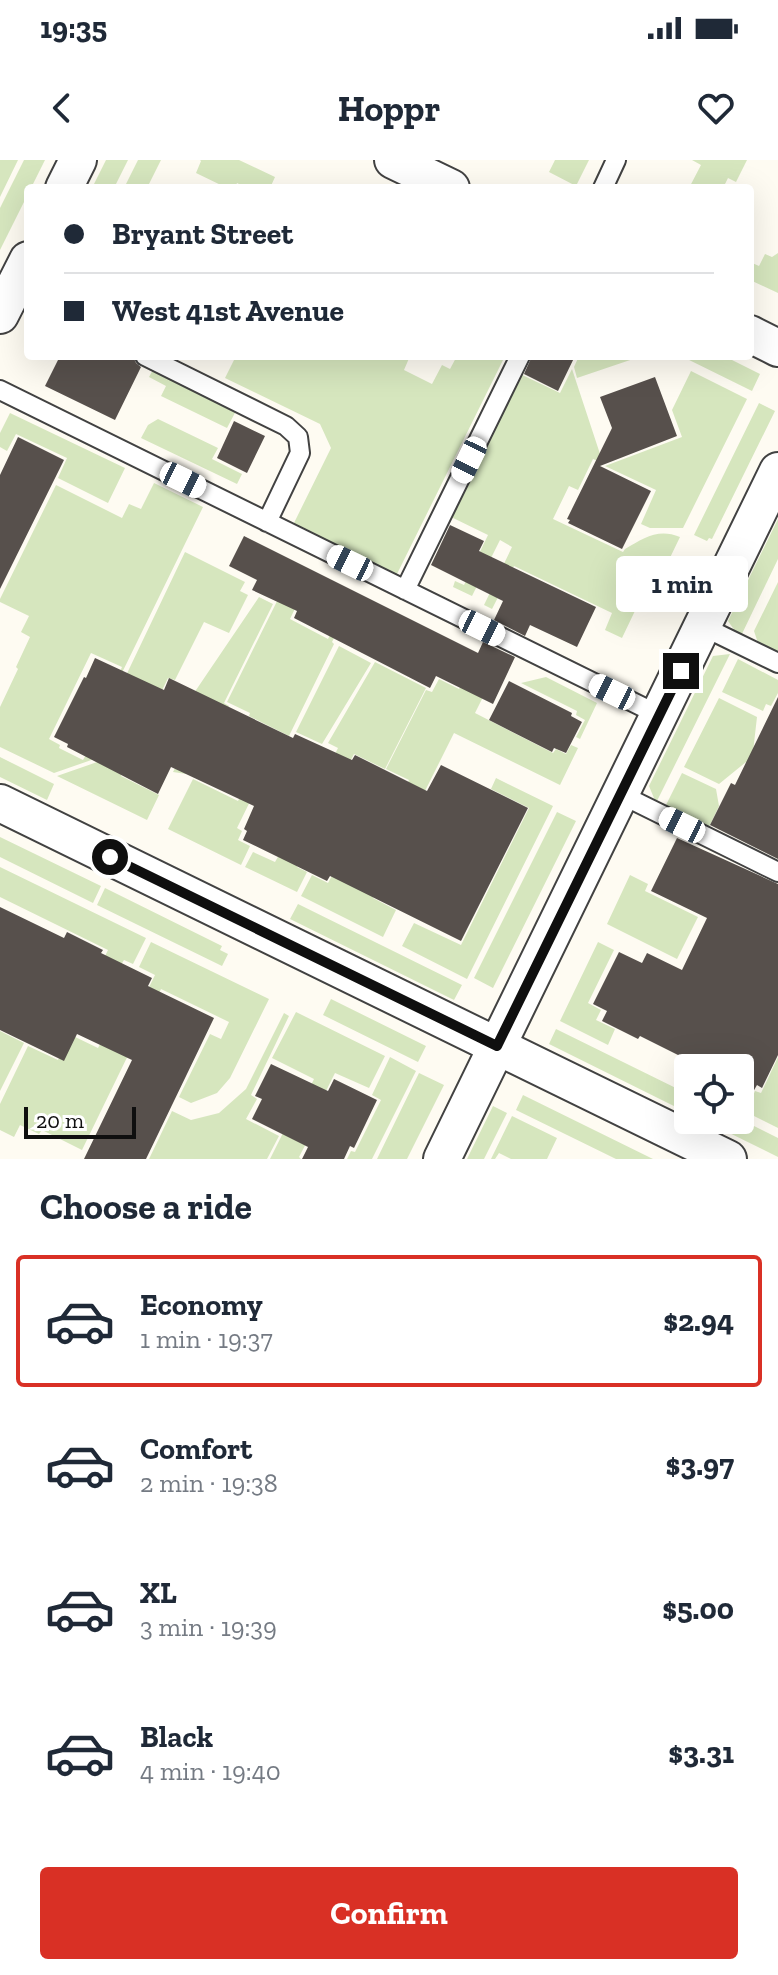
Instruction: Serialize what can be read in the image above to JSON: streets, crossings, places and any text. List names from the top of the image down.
{
  "scale_bar": "20 m",
  "page": {
    "status": "19:35",
    "header": "Hoppr",
    "banner": ["Bryant Street", "West 41st Avenue"],
    "bubble": "1 min",
    "scale": "20 m",
    "heading": "Choose a ride",
    "list": [
      {
        "name": "Economy",
        "note": "1 min · 19:37",
        "value": "$2.94"
      },
      {
        "name": "Comfort",
        "note": "2 min · 19:38",
        "value": "$3.97"
      },
      {
        "name": "XL",
        "note": "3 min · 19:39",
        "value": "$5.00"
      },
      {
        "name": "Black",
        "note": "4 min · 19:40",
        "value": "$3.31"
      }
    ],
    "buttons": "Confirm"
  }
}
